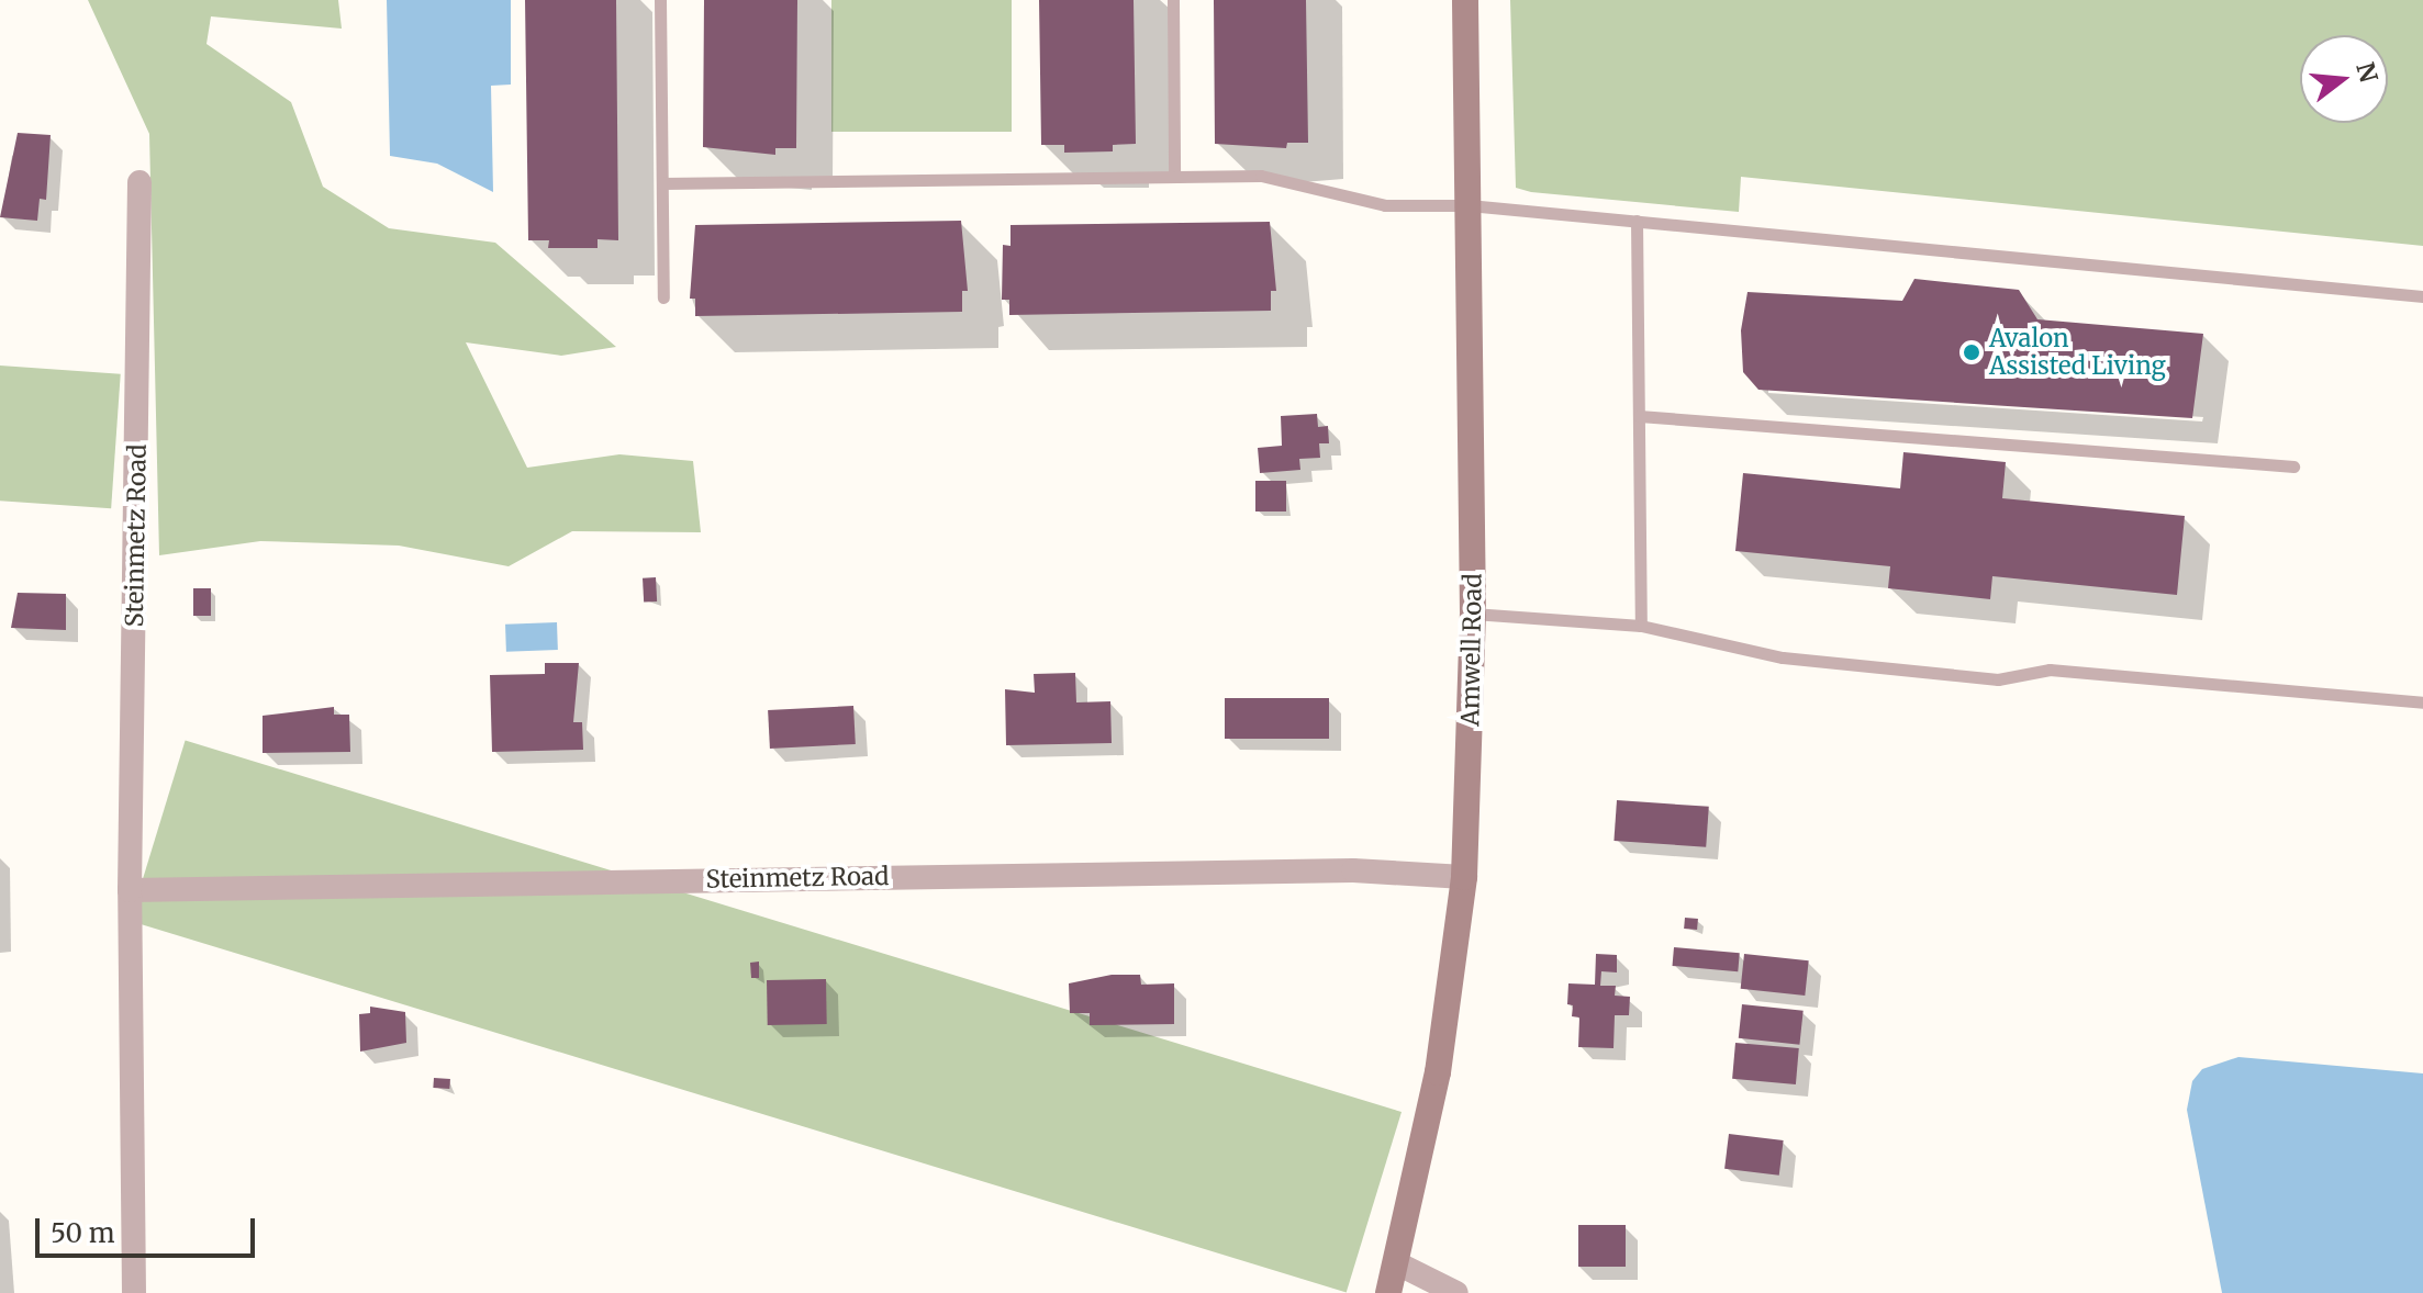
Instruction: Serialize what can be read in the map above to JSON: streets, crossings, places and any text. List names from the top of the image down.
{
  "streets": {
    "main road": ["Amwell Road"],
    "street": ["Steinmetz Road"]
  },
  "crossings": [
    ["Steinmetz Road", "Amwell Road"]
  ],
  "places": ["Avalon Assisted Living"],
  "scale_bar": "50 m",
  "north": "right"
}
